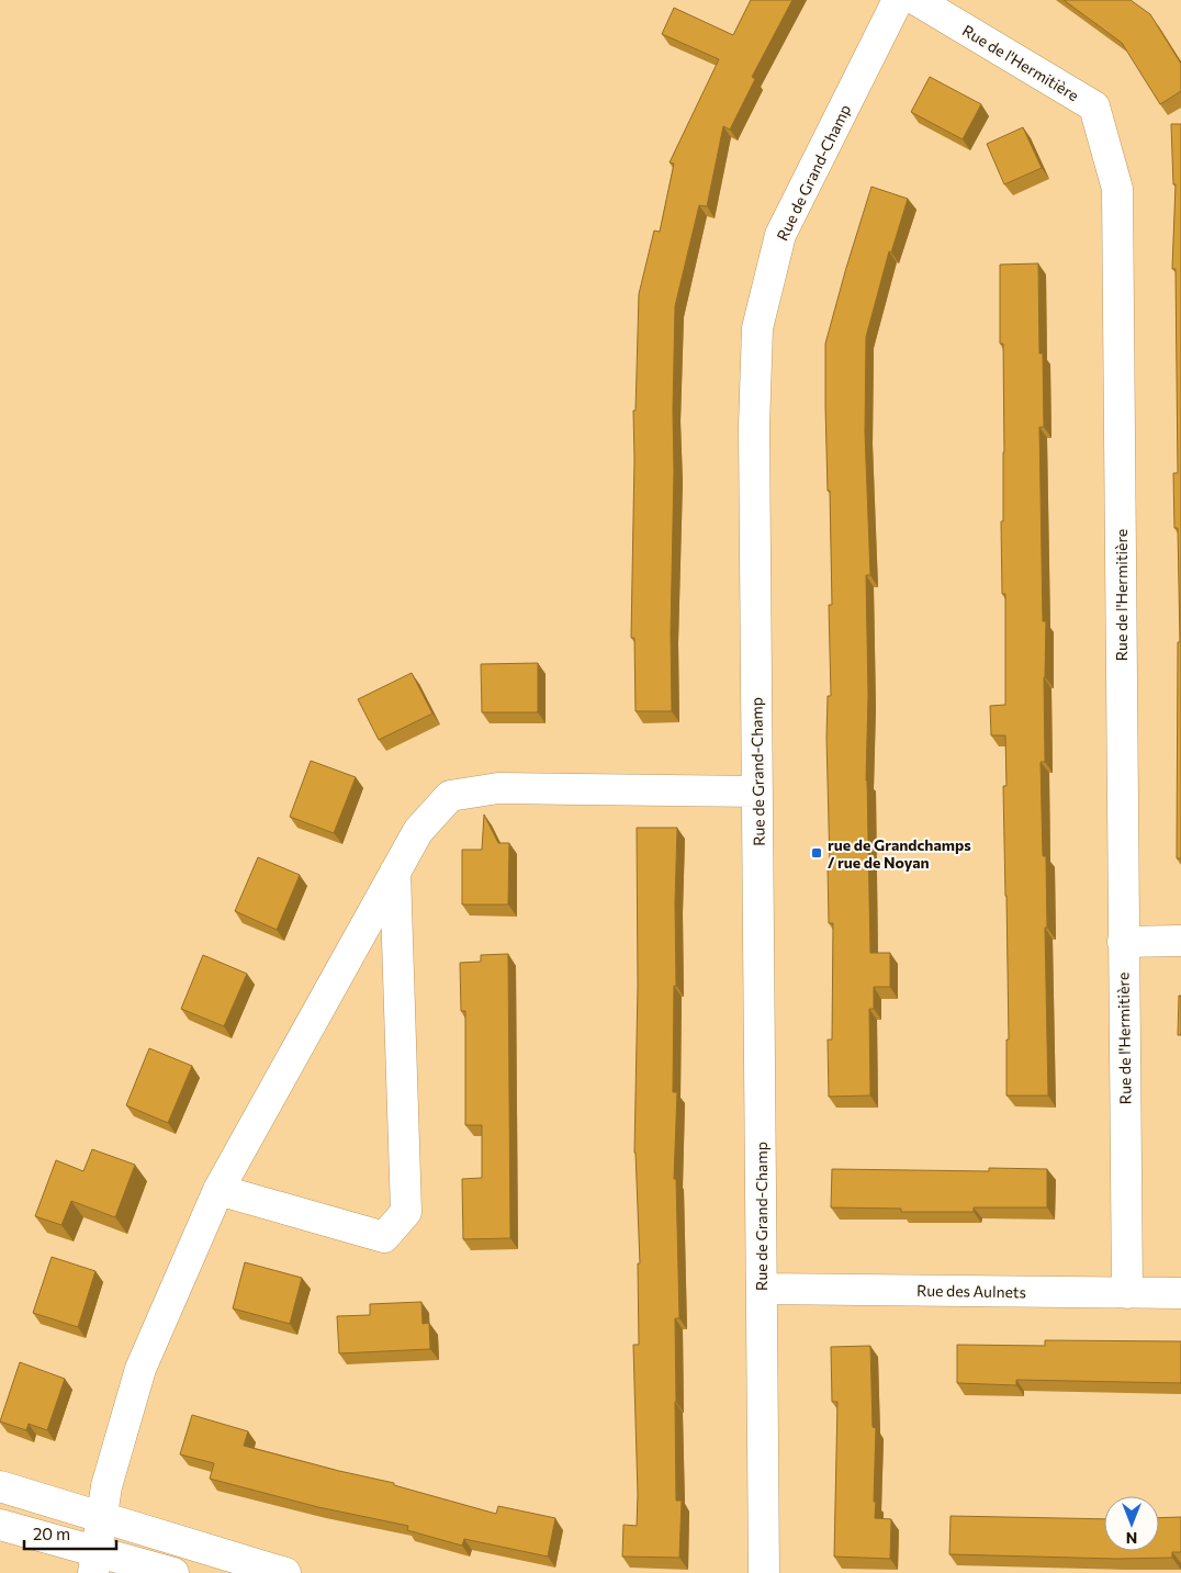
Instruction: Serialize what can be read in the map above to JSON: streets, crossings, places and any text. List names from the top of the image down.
{
  "streets": {
    "street": ["Rue de l'Hermitière", "Rue de Grand-Champ", "Rue des Aulnets"]
  },
  "crossings": [
    ["Rue de l'Hermitière", "Rue des Aulnets"],
    ["Rue de Grand-Champ", "Rue des Aulnets"]
  ],
  "places": {
    "transit": ["rue de Grandchamps / rue de Noyan"]
  },
  "scale_bar": "20 m",
  "north": "bottom"
}
